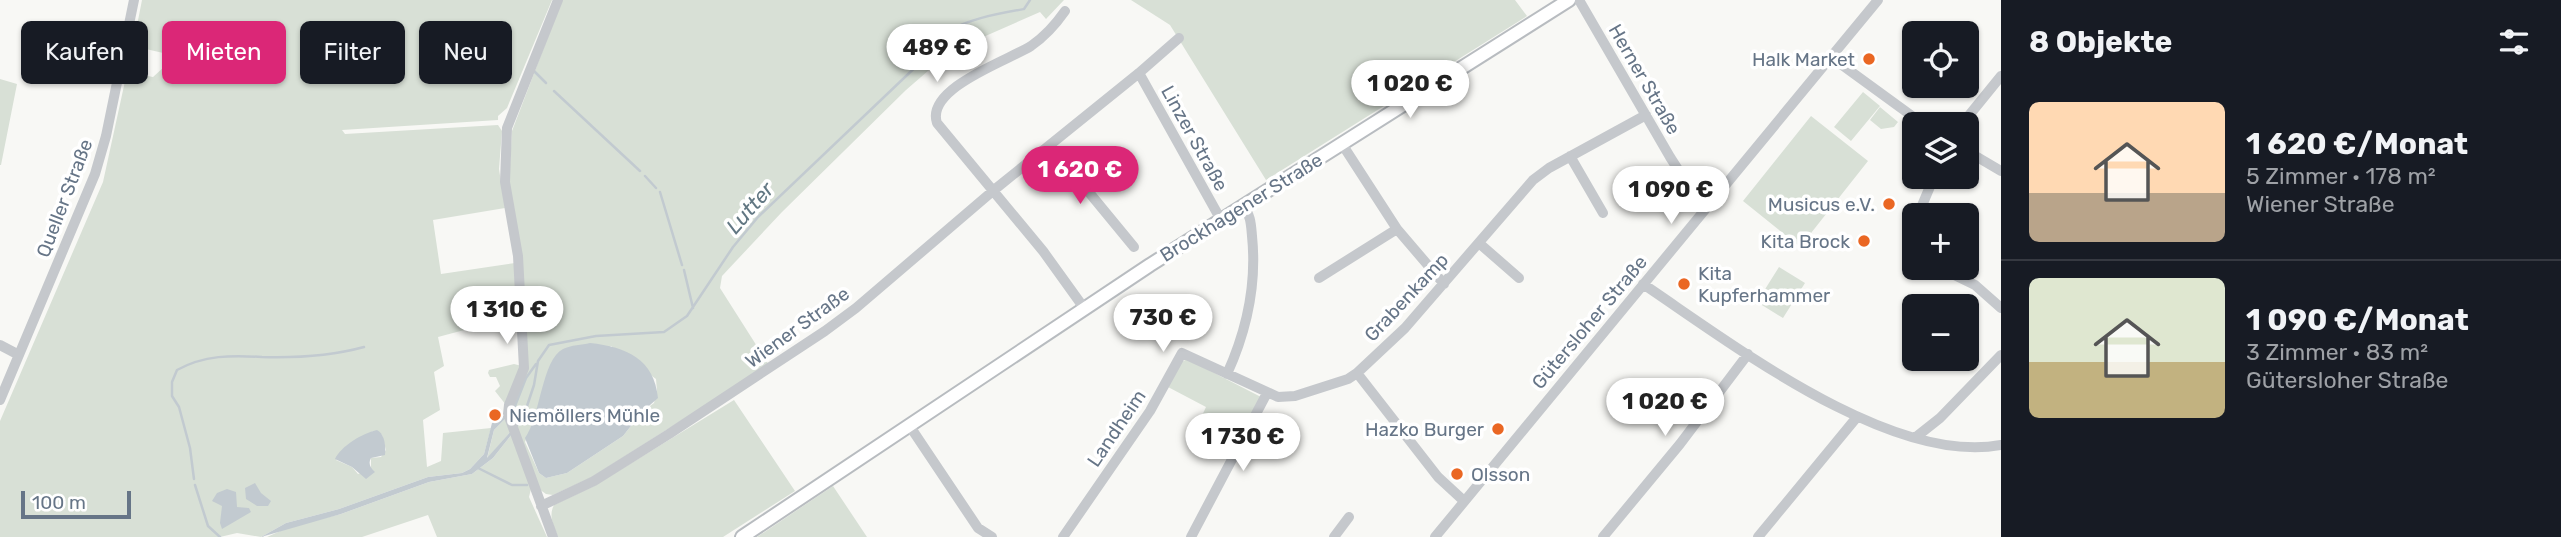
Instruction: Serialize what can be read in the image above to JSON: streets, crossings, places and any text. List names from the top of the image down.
{
  "streets": {
    "main road": ["Brockhagener Straße"],
    "street": [
      "Herner Straße",
      "Linzer Straße",
      "Queller Straße",
      "Grabenkamp",
      "Gütersloher Straße",
      "Wiener Straße",
      "Landheim"
    ]
  },
  "crossings": [
    ["Herner Straße", "Grabenkamp"],
    ["Herner Straße", "Gütersloher Straße"],
    ["Linzer Straße", "Brockhagener Straße"],
    ["Linzer Straße", "Wiener Straße"],
    ["Grabenkamp", "Landheim"]
  ],
  "water": ["Lutter"],
  "places": [
    "Halk Market",
    "Musicus e.V.",
    "Kita Brock",
    "Kita Kupferhammer",
    "Niemöllers Mühle",
    "Hazko Burger",
    "Olsson"
  ],
  "scale_bar": "100 m",
  "page": {
    "heading": "8 Objekte",
    "map_buttons": ["+", "−"],
    "chip": [
      "Kaufen",
      "Mieten",
      "Filter",
      "Neu"
    ],
    "price": [
      "489 €",
      "1 020 €",
      "1 620 €",
      "1 090 €",
      "1 310 €",
      "730 €",
      "1 020 €",
      "1 730 €"
    ],
    "list": [
      {
        "name": "1 620 €/Monat",
        "note": "5 Zimmer · 178 m² · Wiener Straße"
      },
      {
        "name": "1 090 €/Monat",
        "note": "3 Zimmer · 83 m² · Gütersloher Straße"
      }
    ],
    "scale": "100 m"
  }
}
